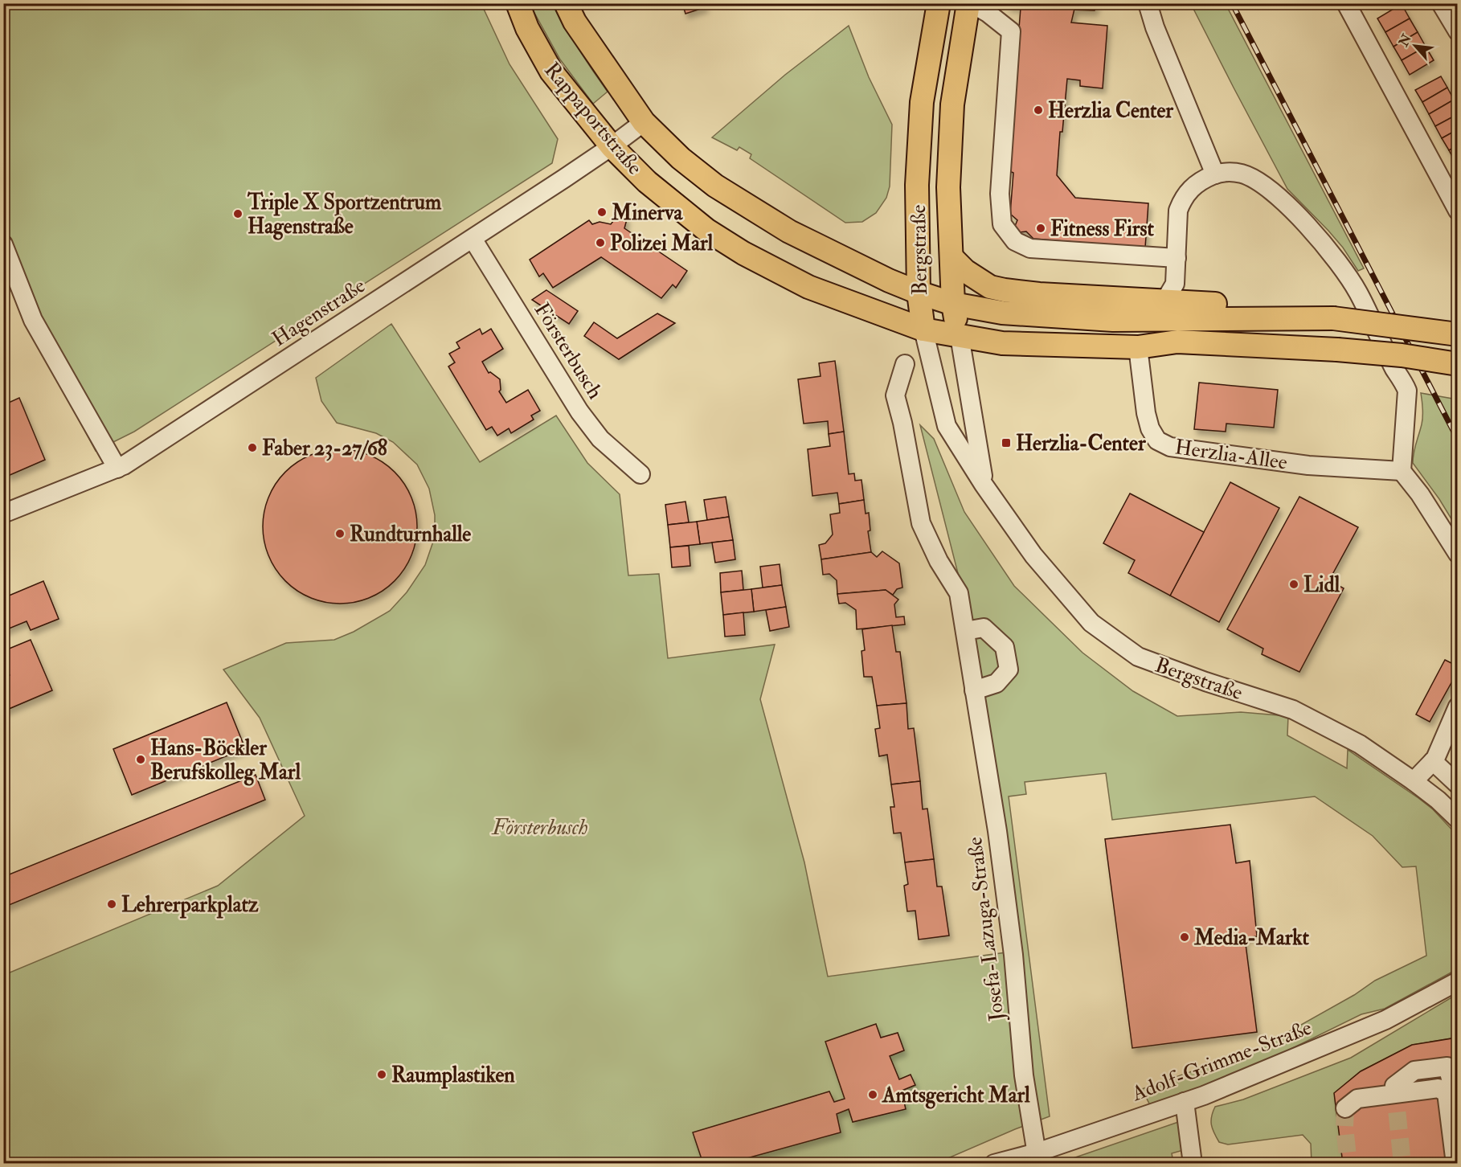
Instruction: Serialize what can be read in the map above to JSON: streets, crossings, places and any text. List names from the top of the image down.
{
  "streets": {
    "main road": ["Rappaportstraße", "Bergstraße"],
    "street": [
      "Hagenstraße",
      "Försterbusch",
      "Herzlia-Allee",
      "Josefa-Lazuga-Straße",
      "Adolf-Grimme-Straße"
    ]
  },
  "crossings": [
    ["Rappaportstraße", "Bergstraße"],
    ["Rappaportstraße", "Hagenstraße"],
    ["Hagenstraße", "Försterbusch"],
    ["Josefa-Lazuga-Straße", "Adolf-Grimme-Straße"]
  ],
  "parks": ["Försterbusch"],
  "places": {
    "other": [
      "Herzlia Center",
      "Minerva",
      "Triple X Sportzentrum Hagenstraße",
      "Fitness First",
      "Polizei Marl",
      "Faber 23-27/68",
      "Rundturnhalle",
      "Lidl",
      "Hans-Böckler Berufskolleg Marl",
      "Lehrerparkplatz",
      "Media-Markt",
      "Raumplastiken",
      "Amtsgericht Marl"
    ],
    "transit": ["Herzlia-Center"]
  },
  "north": "top left"
}
